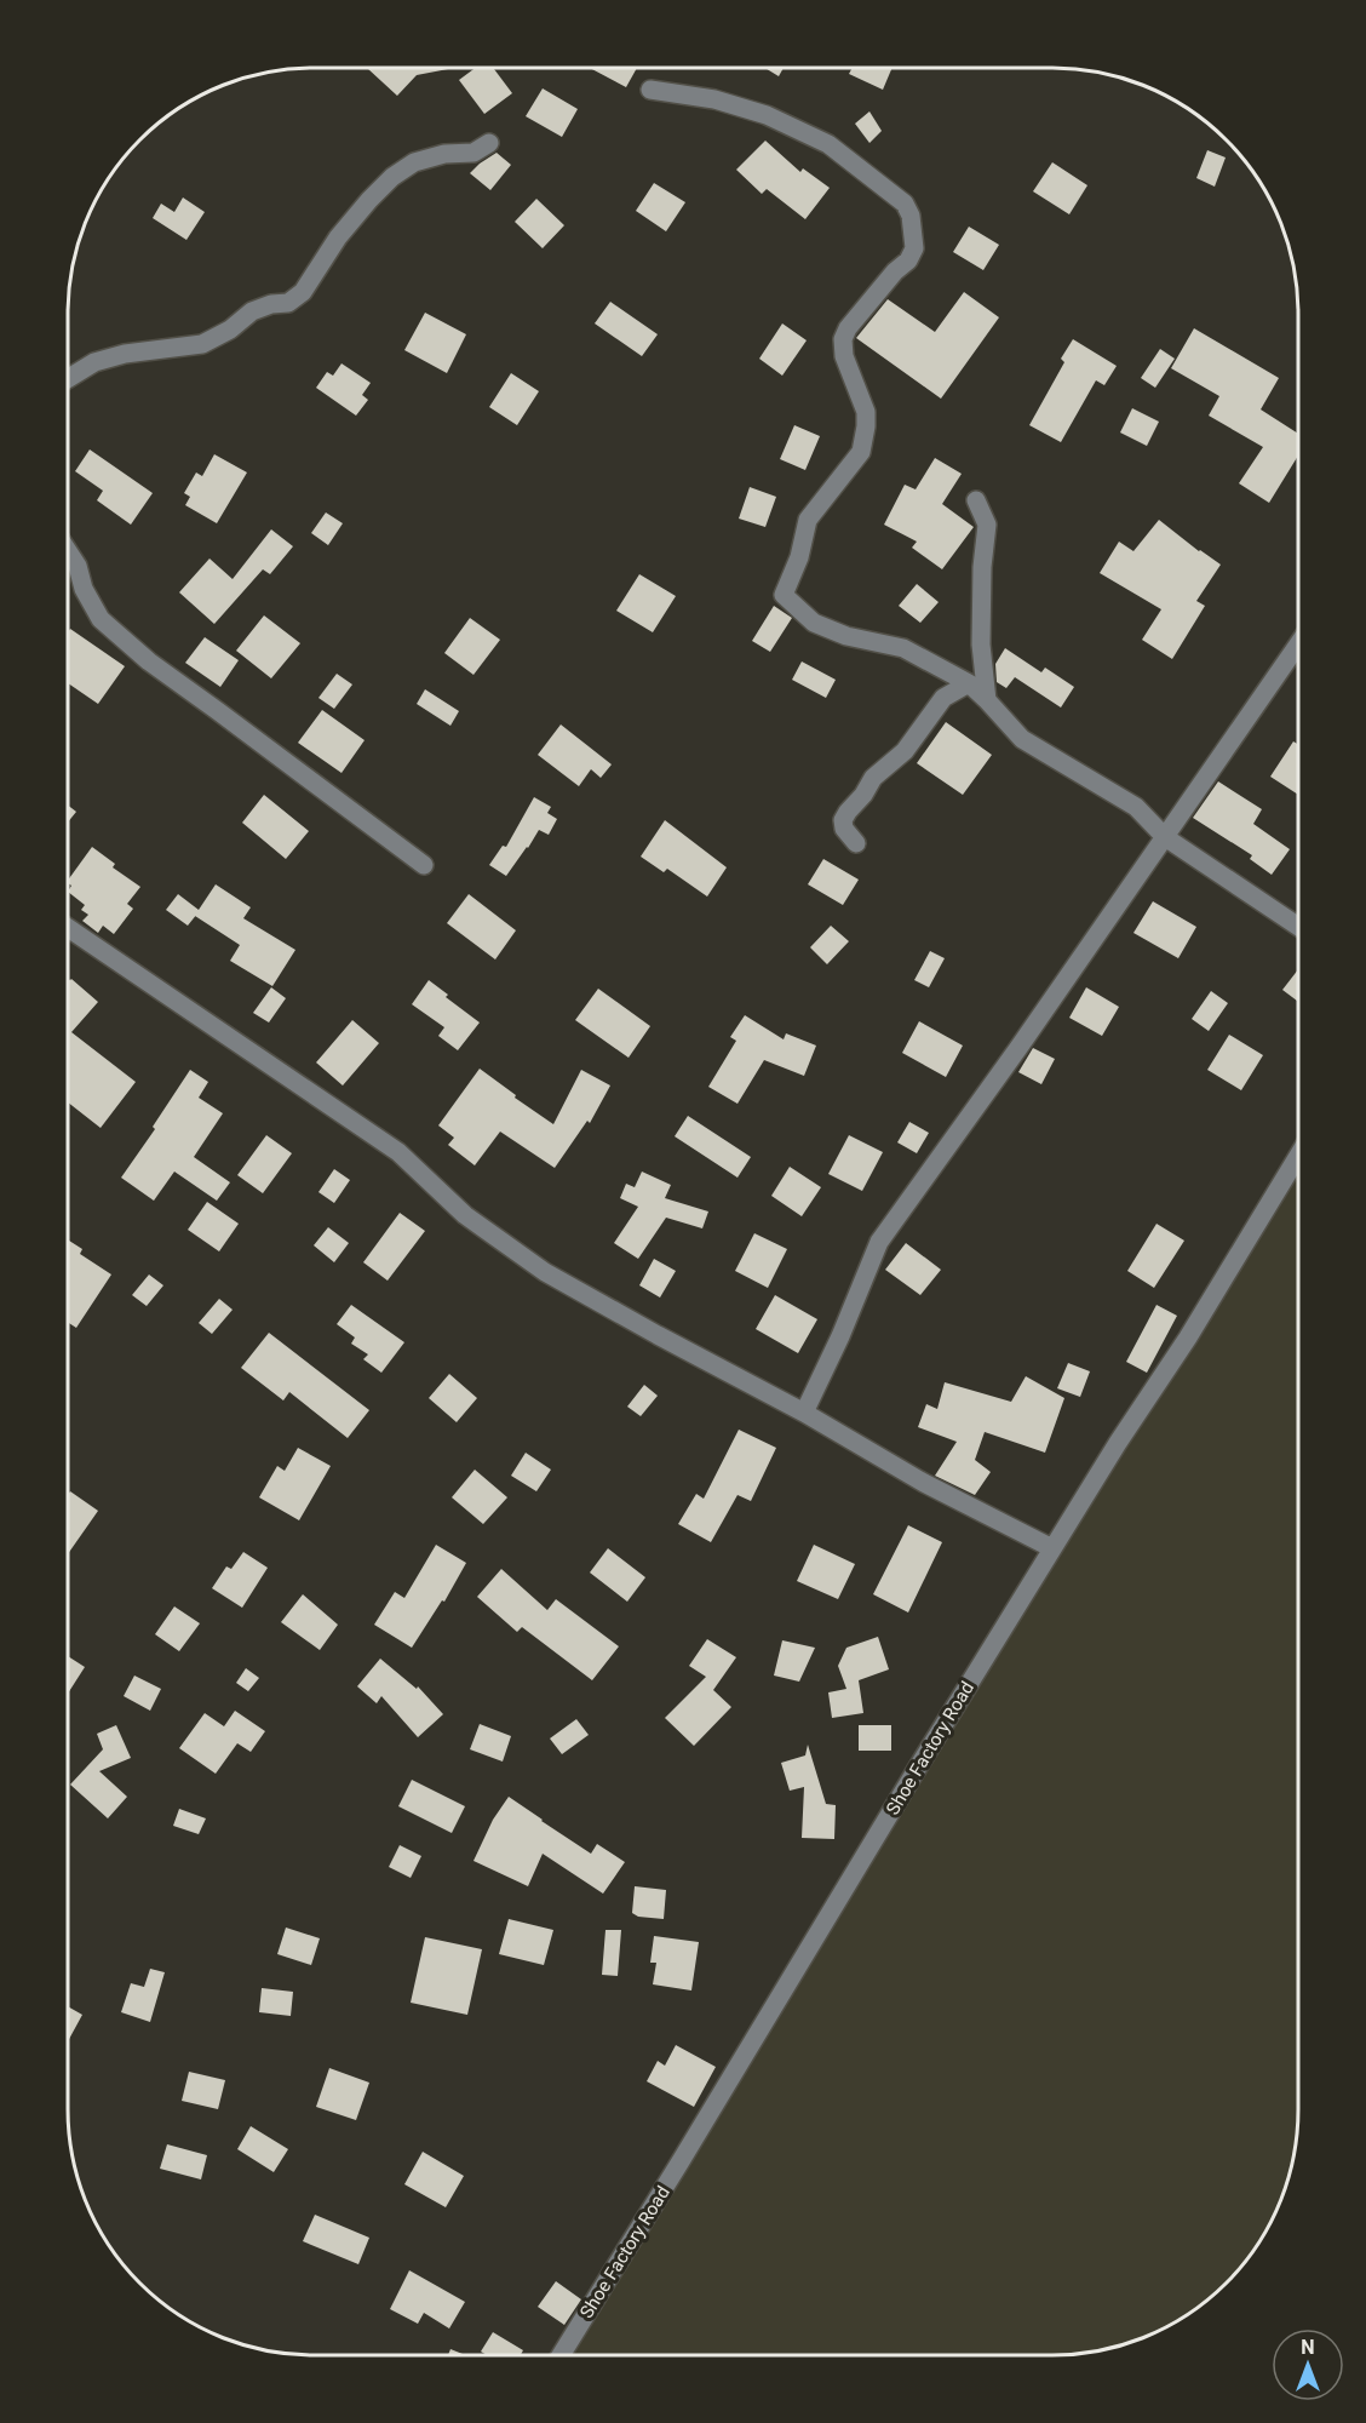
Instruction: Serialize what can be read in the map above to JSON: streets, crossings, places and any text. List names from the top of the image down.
{
  "streets": {
    "street": ["Shoe Factory Road"]
  },
  "north": "top"
}
